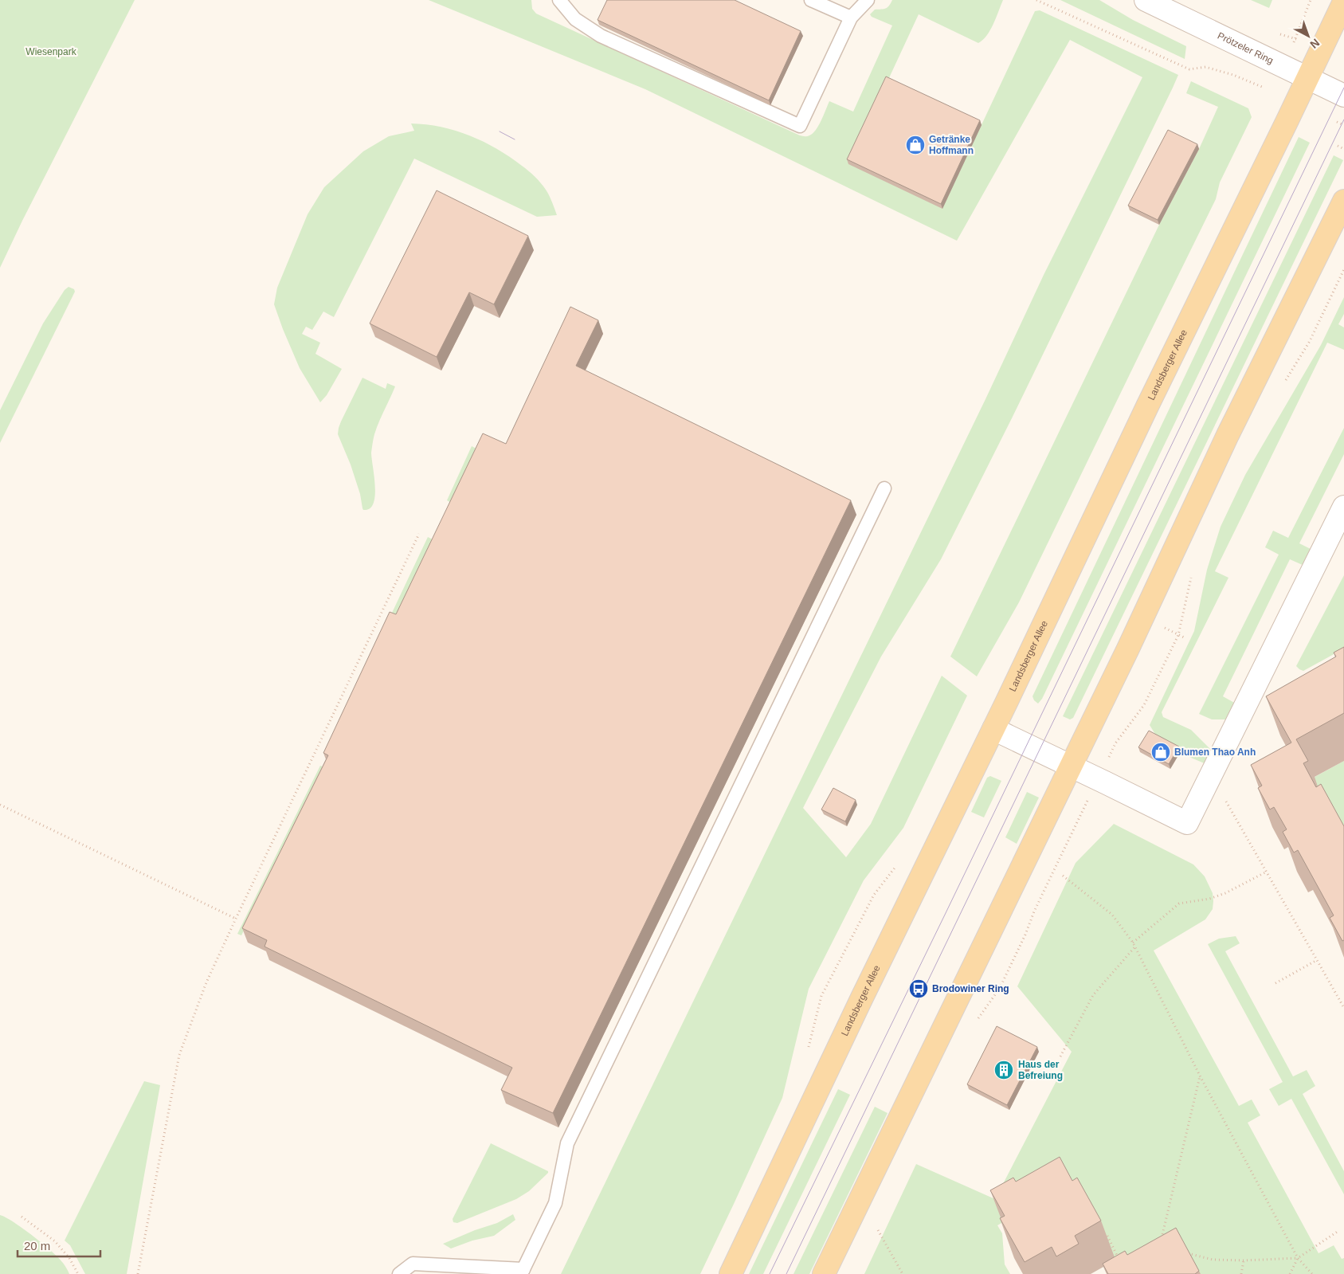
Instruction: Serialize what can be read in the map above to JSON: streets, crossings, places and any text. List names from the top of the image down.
{
  "streets": {
    "main road": ["Landsberger Allee"],
    "street": ["Prötzeler Ring"]
  },
  "crossings": [
    ["Prötzeler Ring", "Landsberger Allee"]
  ],
  "parks": ["Wiesenpark"],
  "places": {
    "shop": ["Getränke Hoffmann", "Blumen Thao Anh"],
    "bus stop": ["Brodowiner Ring"],
    "building": ["Haus der Befreiung"]
  },
  "scale_bar": "20 m",
  "north": "bottom right"
}
